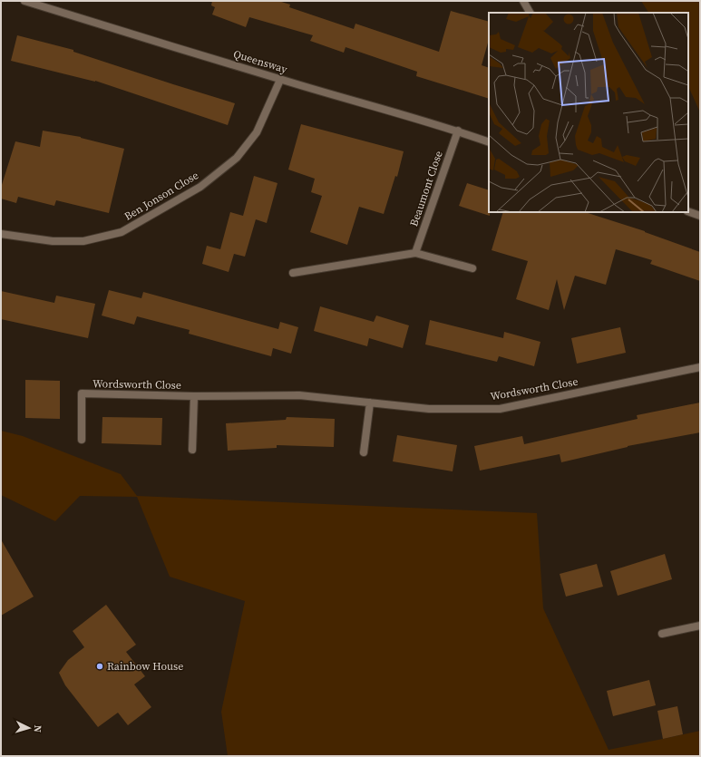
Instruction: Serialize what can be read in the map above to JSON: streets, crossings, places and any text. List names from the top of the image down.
{
  "streets": {
    "street": [
      "Queensway",
      "Beaumont Close",
      "Ben Jonson Close",
      "Wordsworth Close"
    ]
  },
  "crossings": [
    ["Queensway", "Beaumont Close"],
    ["Queensway", "Ben Jonson Close"]
  ],
  "places": ["Rainbow House"],
  "north": "right"
}
